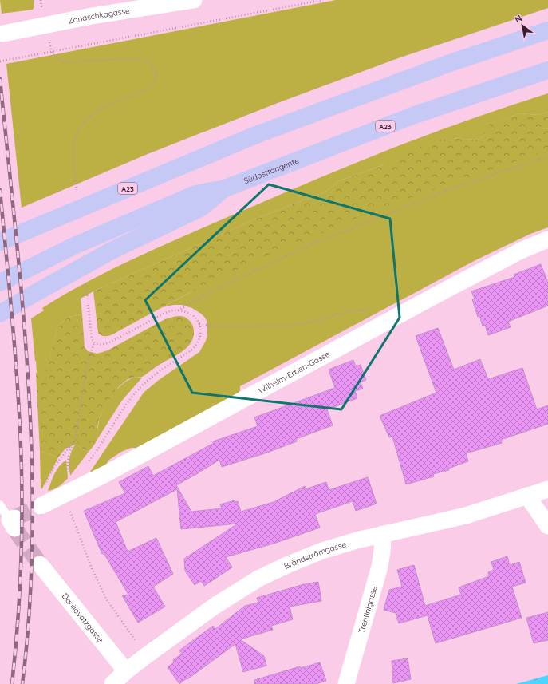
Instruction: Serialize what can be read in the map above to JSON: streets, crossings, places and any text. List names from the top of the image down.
{
  "streets": {
    "highway": ["A23", "Südosttangente"],
    "street": [
      "Zanaschkagasse",
      "Wilhelm-Erben-Gasse",
      "Brändströmgasse",
      "Trentinigasse",
      "Danilovatzgasse"
    ]
  },
  "crossings": [
    ["Brändströmgasse", "Trentinigasse"],
    ["Brändströmgasse", "Danilovatzgasse"]
  ],
  "north": "top left"
}
